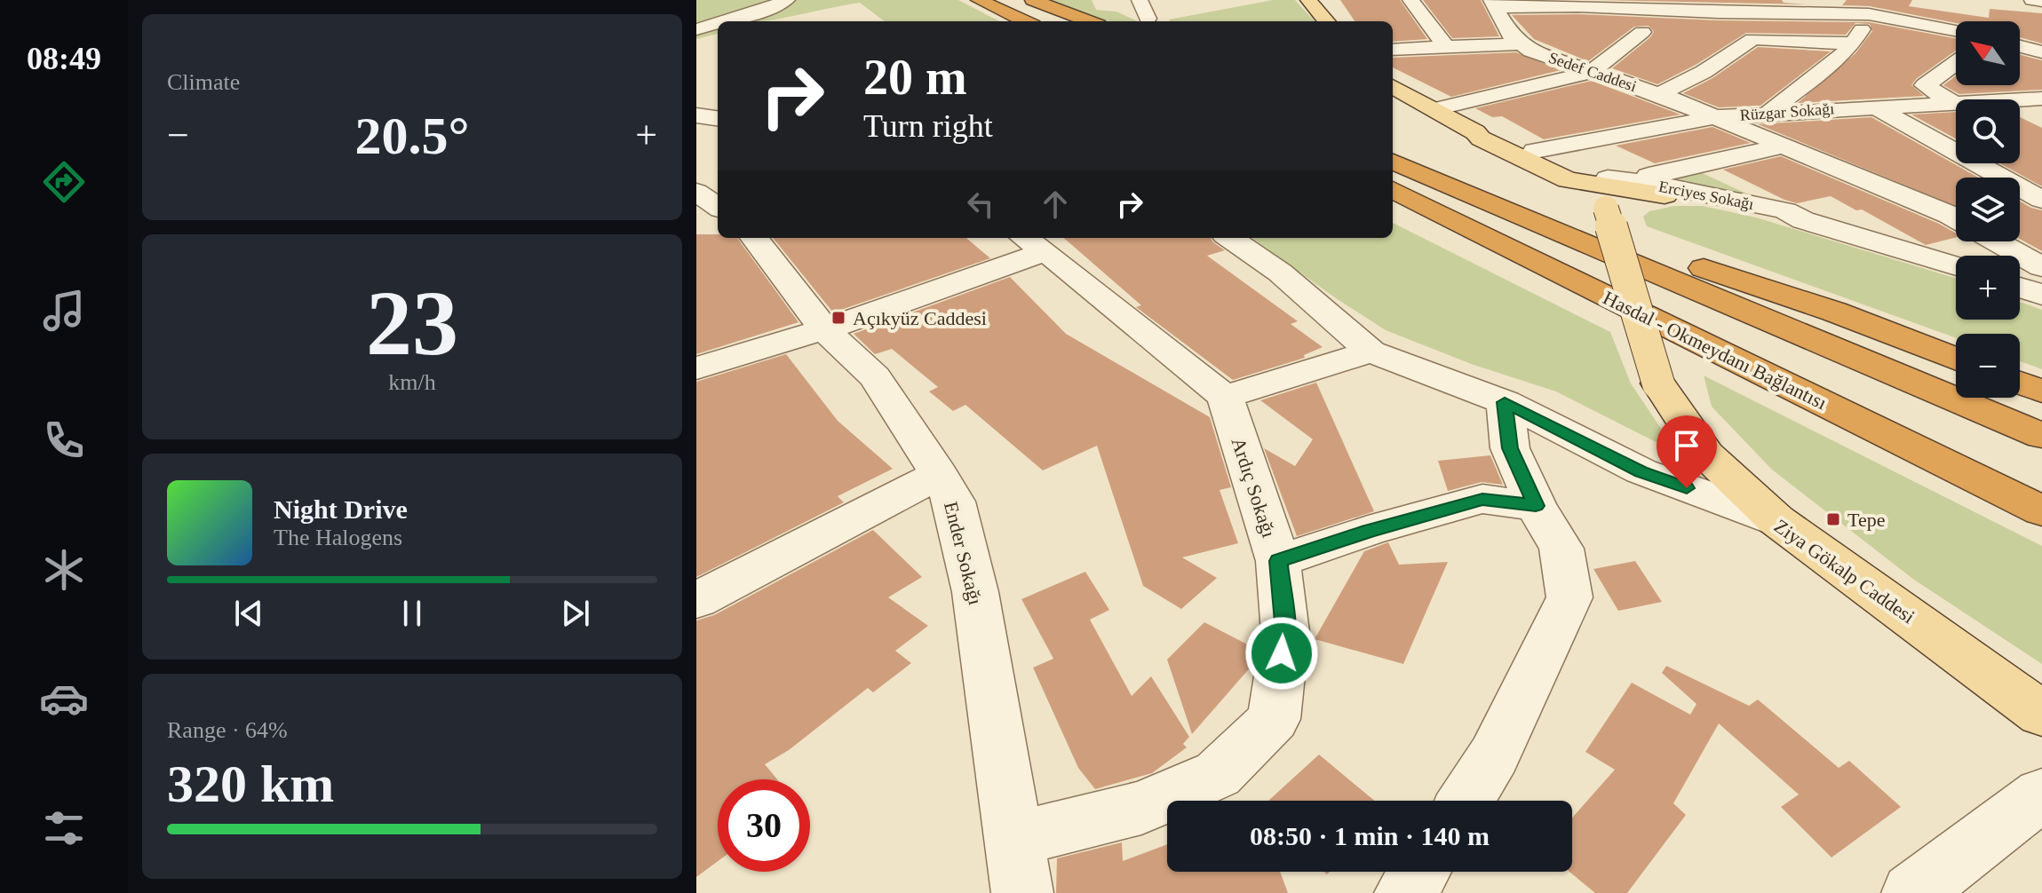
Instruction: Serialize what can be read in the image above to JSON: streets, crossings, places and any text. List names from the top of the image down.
{
  "streets": {
    "highway": ["Hasdal - Okmeydanı Bağlantısı"],
    "main road": ["Ziya Gökalp Caddesi"],
    "street": [
      "Sedef Caddesi",
      "Rüzgar Sokağı",
      "Erciyes Sokağı",
      "Ardıç Sokağı",
      "Ender Sokağı"
    ]
  },
  "crossings": [
    ["Sedef Caddesi", "Rüzgar Sokağı"],
    ["Ardıç Sokağı", "Ender Sokağı"]
  ],
  "places": {
    "transit": ["Açıkyüz Caddesi", "Tepe"]
  },
  "north": "top left",
  "page": {
    "tabs": "08:49",
    "tile": [
      "Climate",
      ["23", "km/h"],
      ["Range · 64%", "320 km"]
    ],
    "map_buttons": ["+", "−"],
    "turn": ["20 m", "Turn right"],
    "heat": ["−", "20.5°", "+"],
    "song": ["Night Drive", "The Halogens"],
    "limit": "30",
    "trip": "08:50 · 1 min · 140 m"
  }
}
